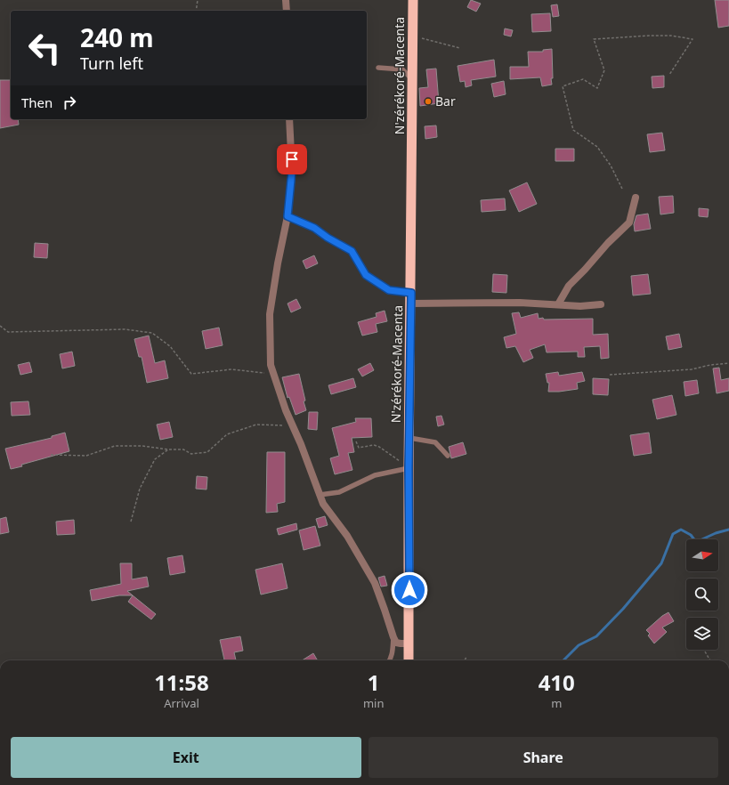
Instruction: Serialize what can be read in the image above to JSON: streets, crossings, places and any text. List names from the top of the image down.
{
  "streets": {
    "highway": ["N'zérékoré-Macenta"]
  },
  "places": ["Bar"],
  "north": "right",
  "page": {
    "turn": ["240 m", "Turn left"],
    "then": "Then",
    "eta": [
      "11:58",
      "Arrival",
      "1",
      "min",
      "410",
      "m"
    ],
    "buttons": ["Exit", "Share"]
  }
}
